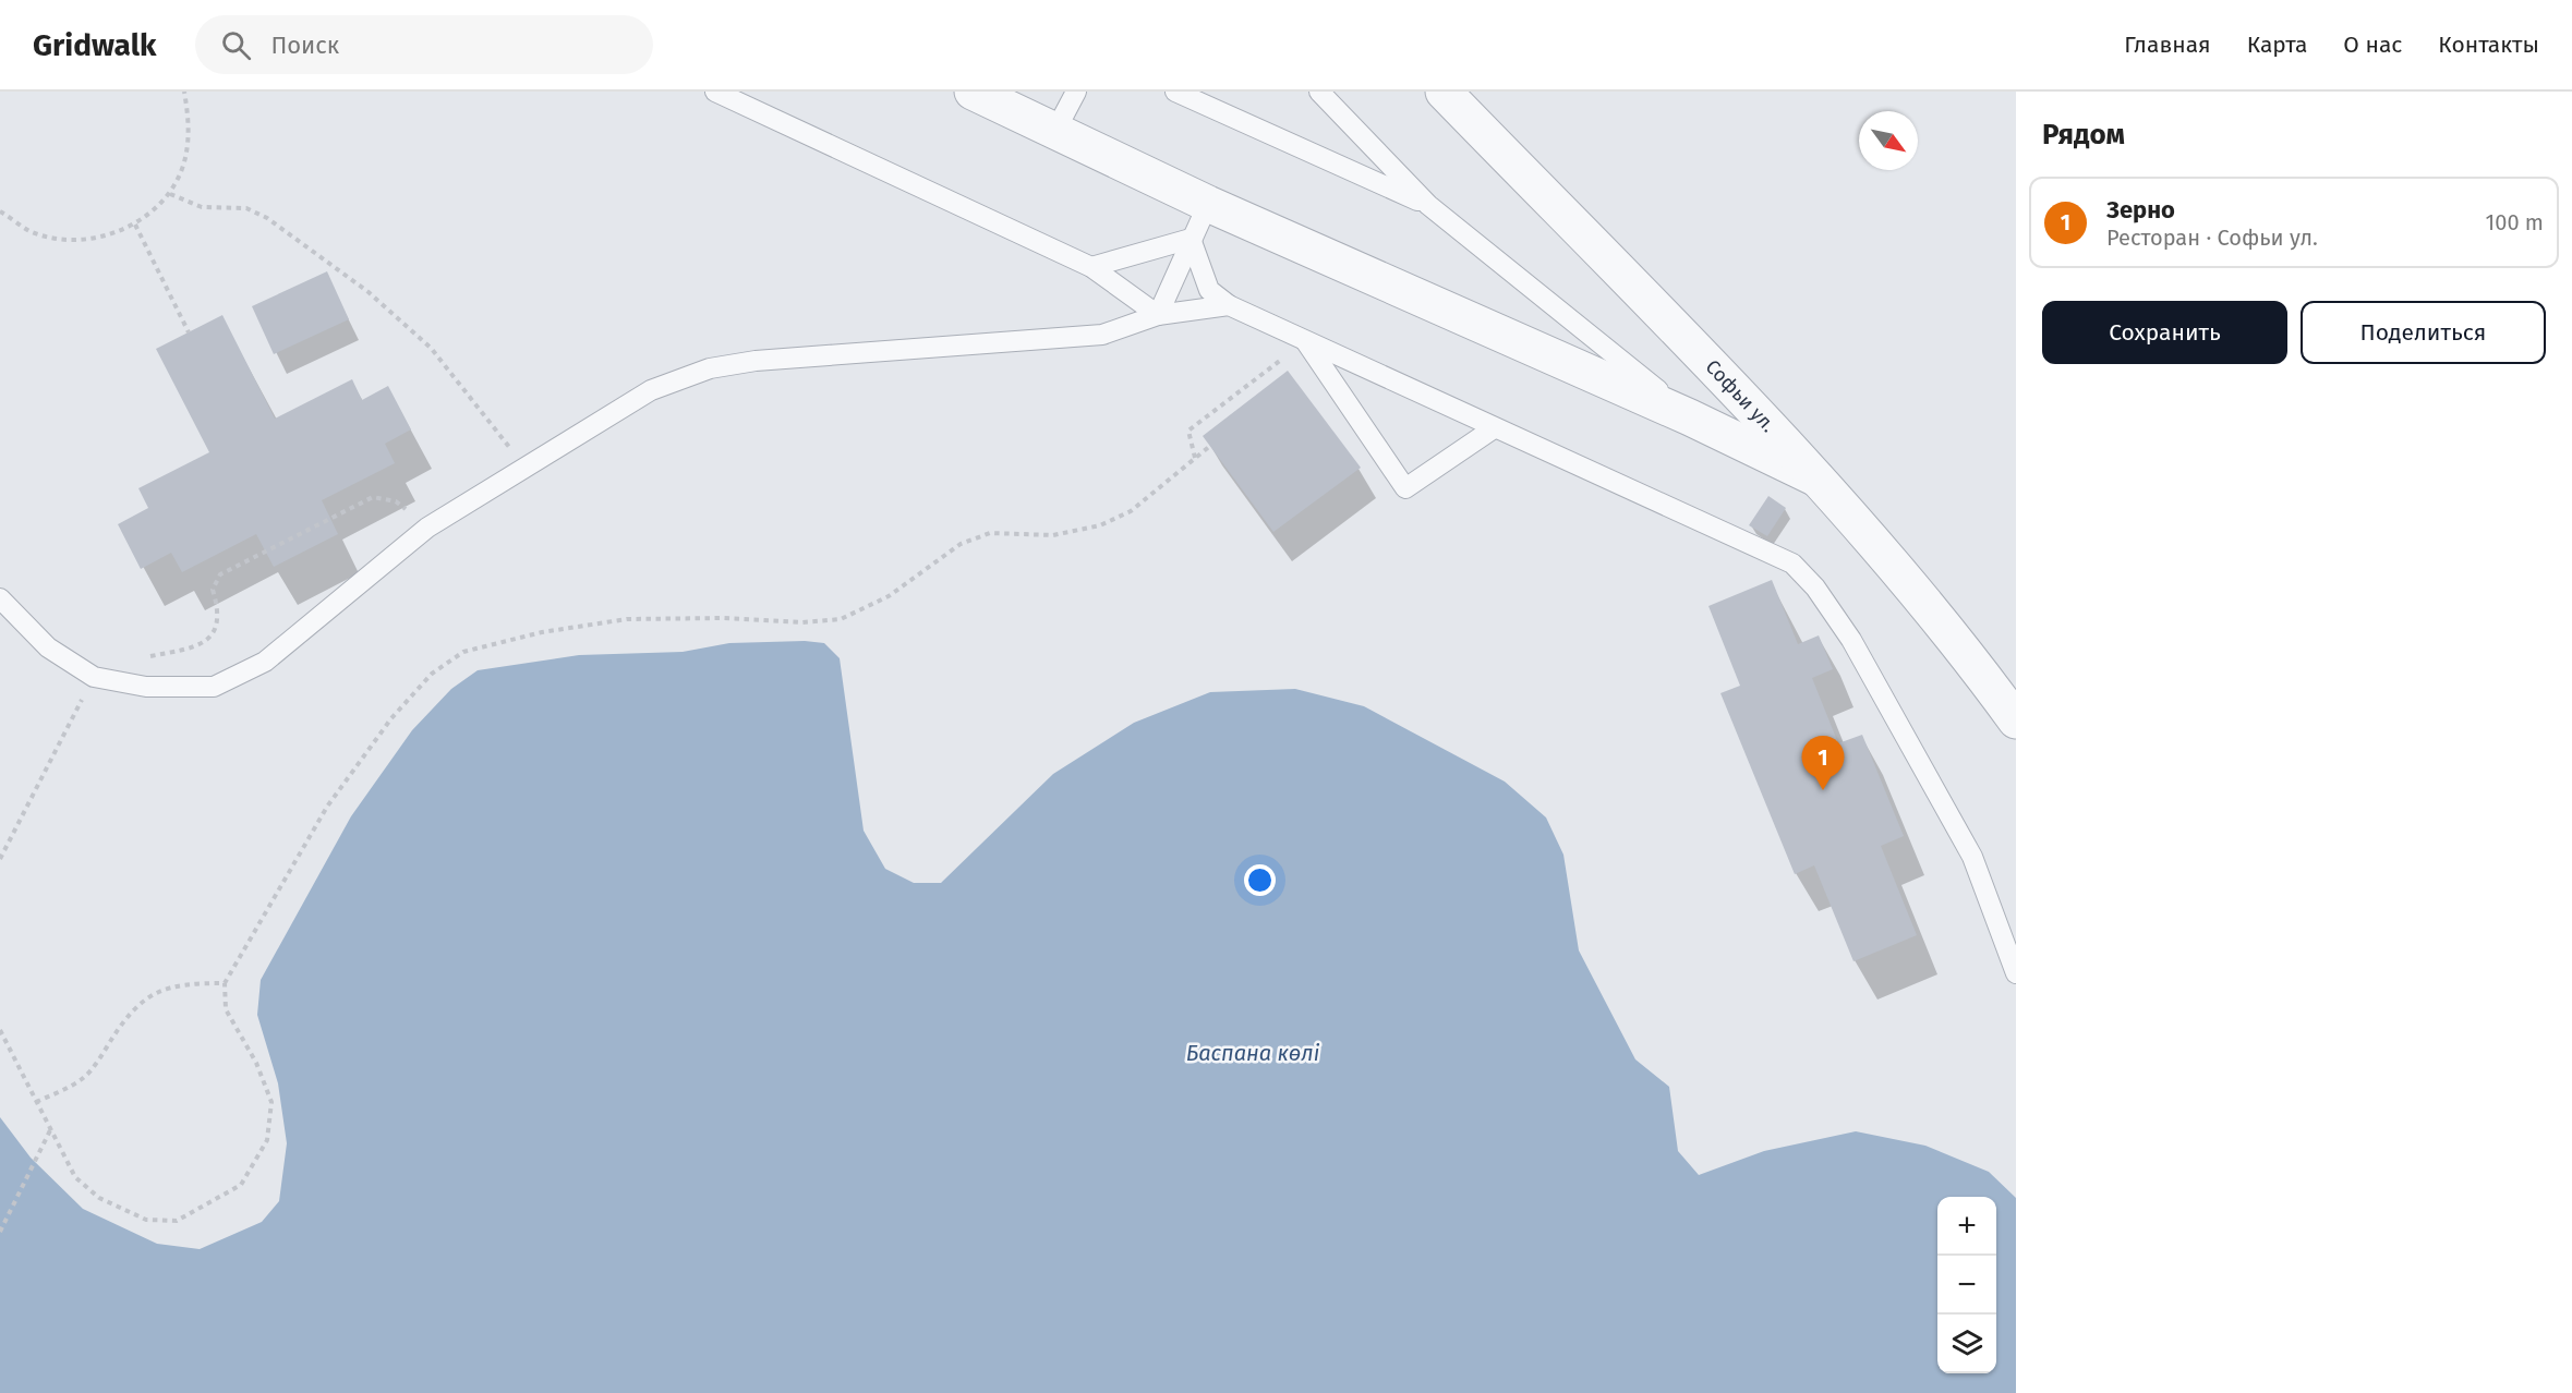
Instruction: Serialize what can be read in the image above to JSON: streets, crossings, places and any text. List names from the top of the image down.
{
  "streets": {
    "street": ["Софьи ул."]
  },
  "water": ["Баспана көлі"],
  "north": "bottom right",
  "page": {
    "header": "Gridwalk",
    "search": "Поиск",
    "nav": [
      "Главная",
      "Карта",
      "О нас",
      "Контакты"
    ],
    "heading": "Рядом",
    "list": [
      {
        "mark": "1",
        "name": "Зерно",
        "note": "Ресторан · Софьи ул.",
        "value": "100 m"
      }
    ],
    "buttons": ["Сохранить", "Поделиться"],
    "pins": "1",
    "map_buttons": ["+", "−"]
  }
}
